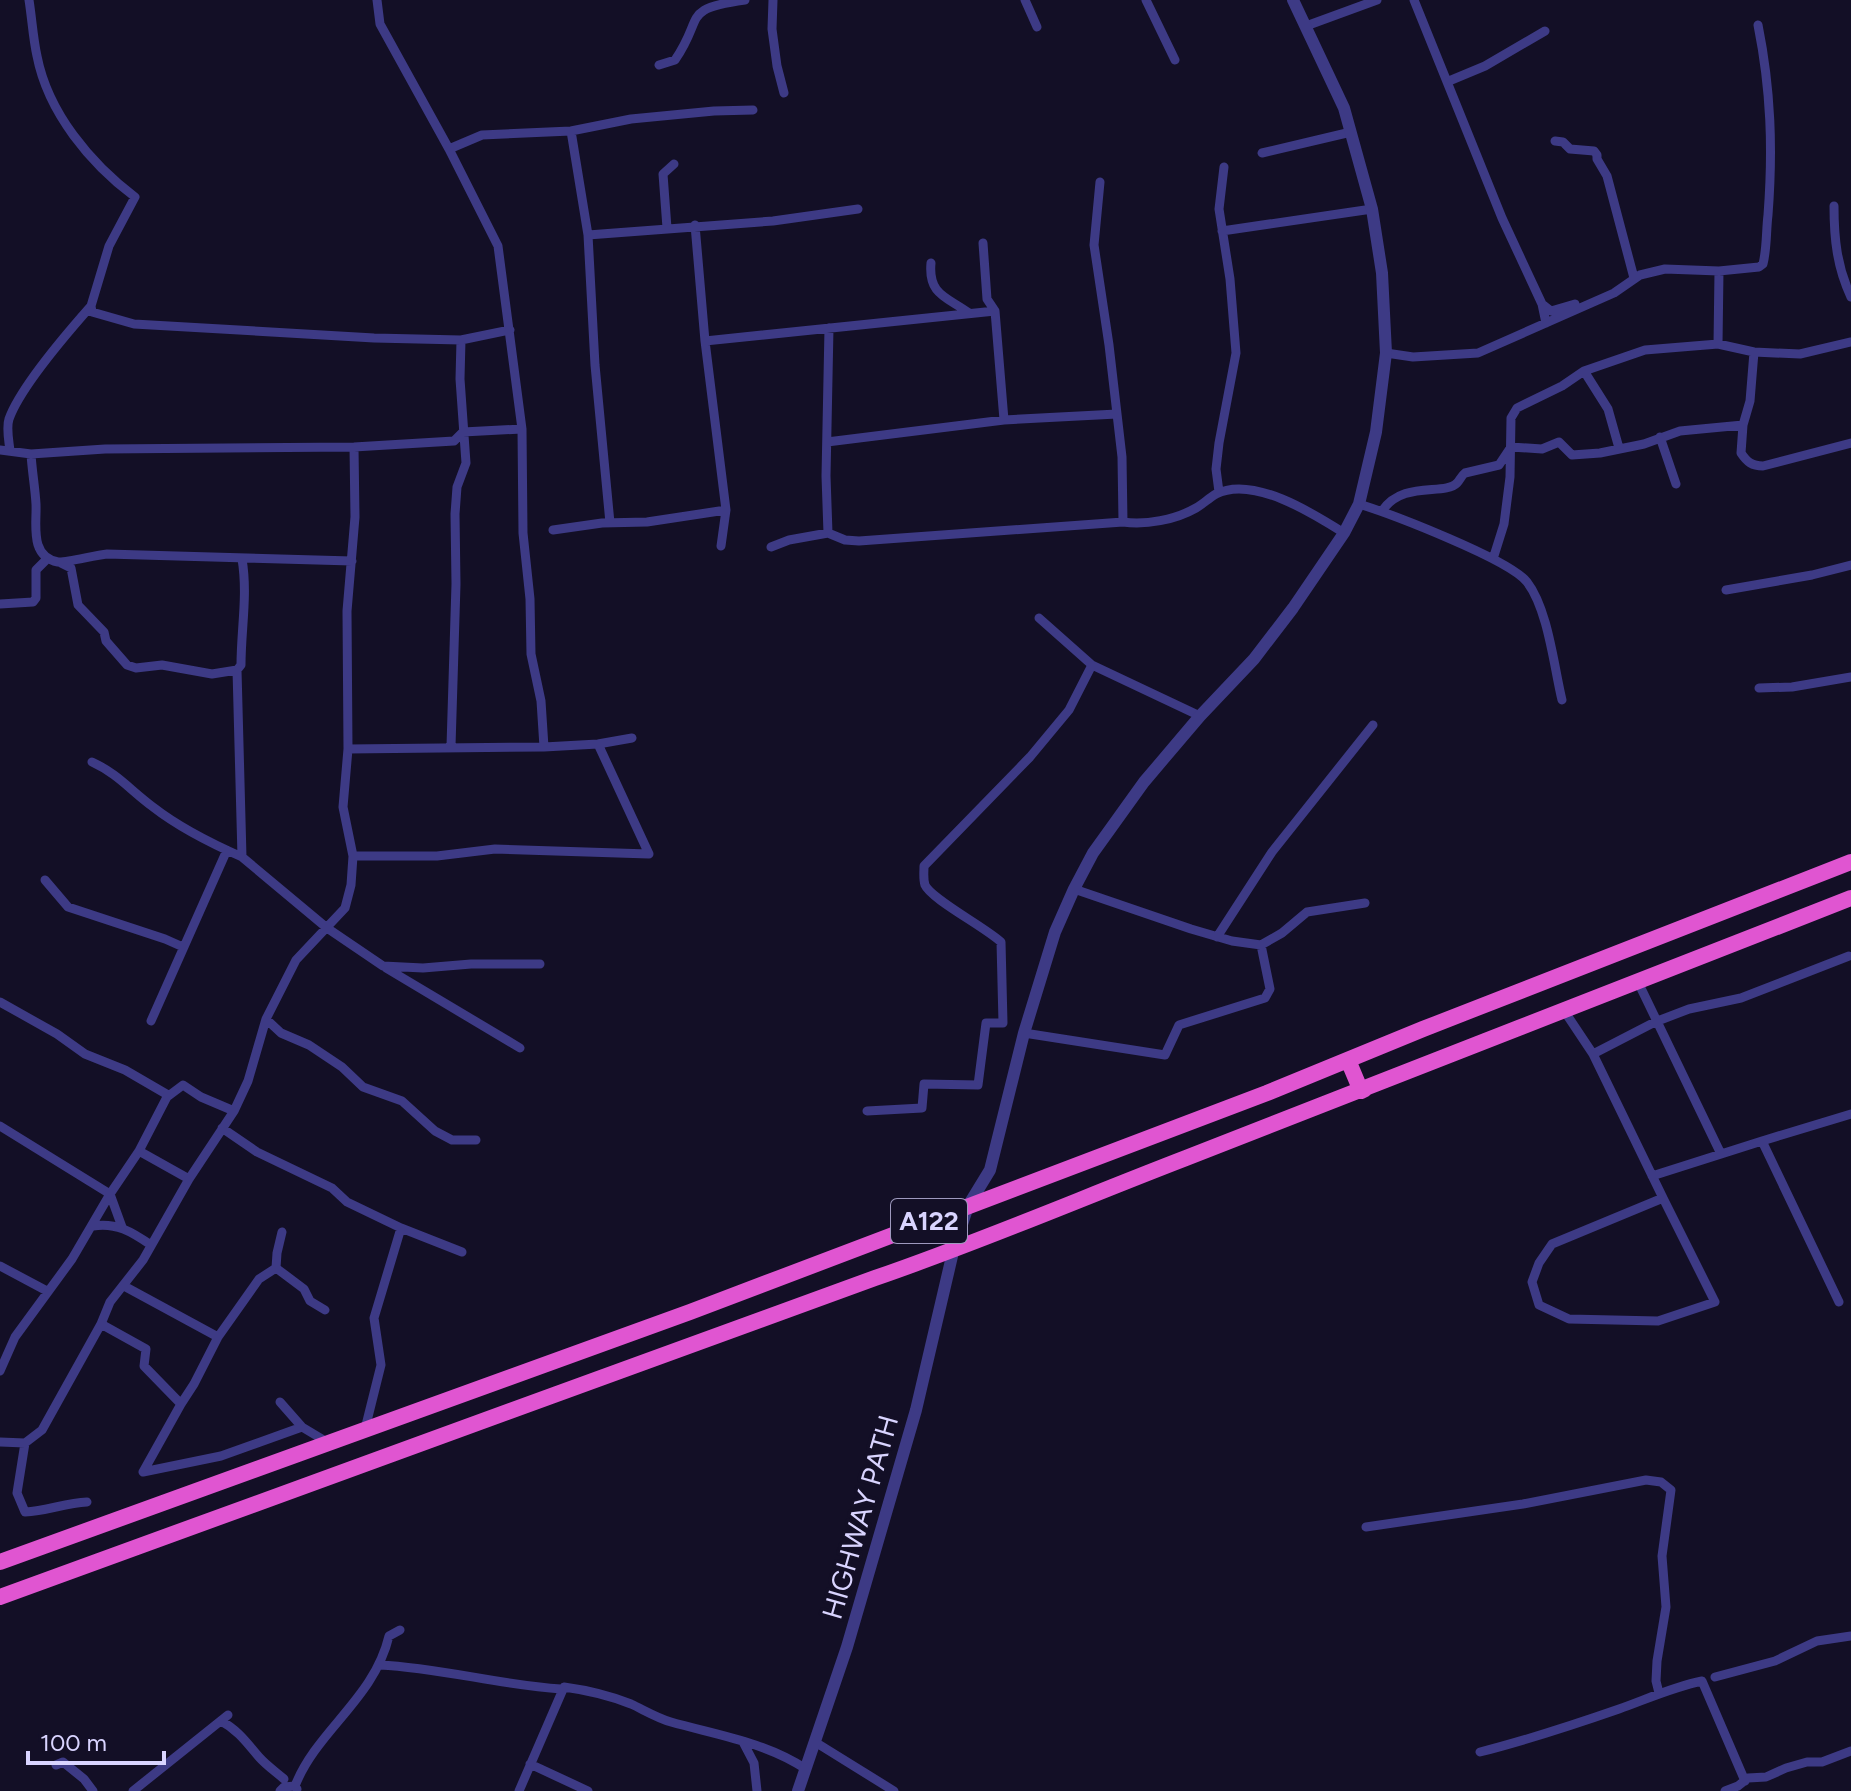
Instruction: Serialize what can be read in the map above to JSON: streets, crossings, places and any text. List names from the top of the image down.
{
  "streets": {
    "highway": ["A122"],
    "street": ["HIGHWAY PATH"]
  },
  "crossings": [
    ["A122", "HIGHWAY PATH"]
  ],
  "scale_bar": "100 m"
}
